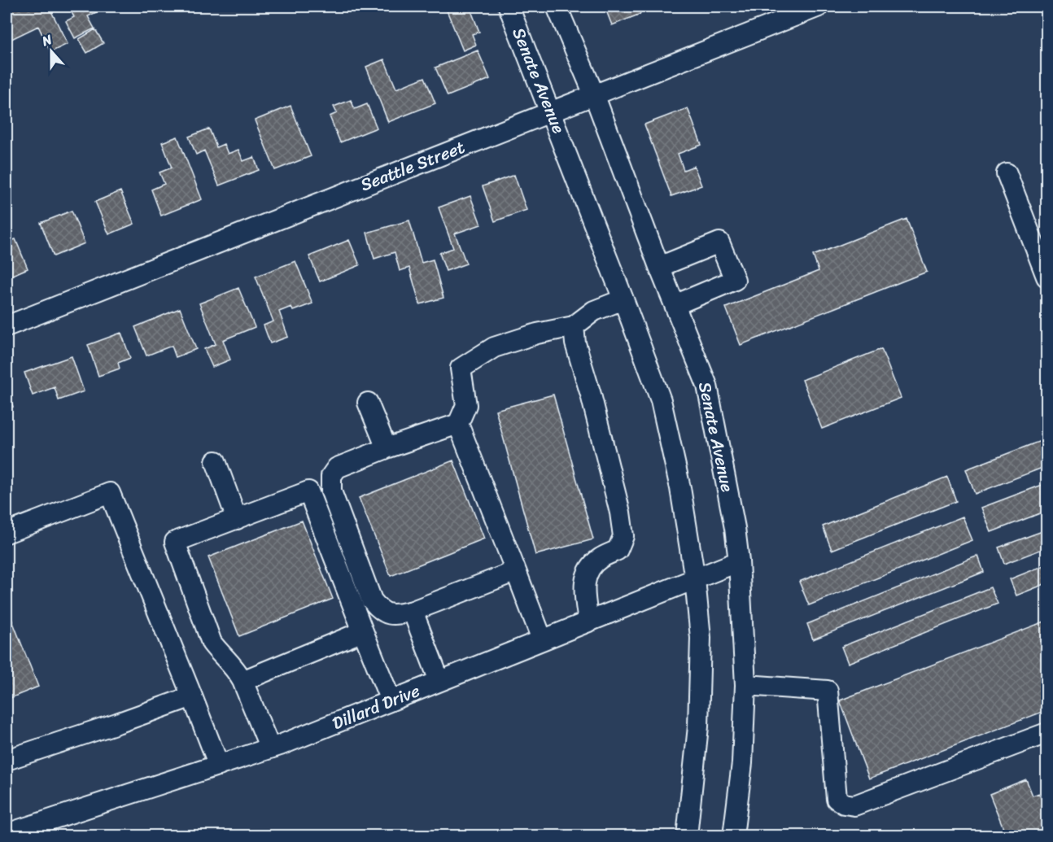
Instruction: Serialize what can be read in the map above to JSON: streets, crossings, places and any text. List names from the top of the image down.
{
  "streets": {
    "street": ["Senate Avenue", "Seattle Street", "Dillard Drive"]
  },
  "crossings": [
    ["Senate Avenue", "Seattle Street"],
    ["Senate Avenue", "Dillard Drive"]
  ],
  "north": "top"
}
